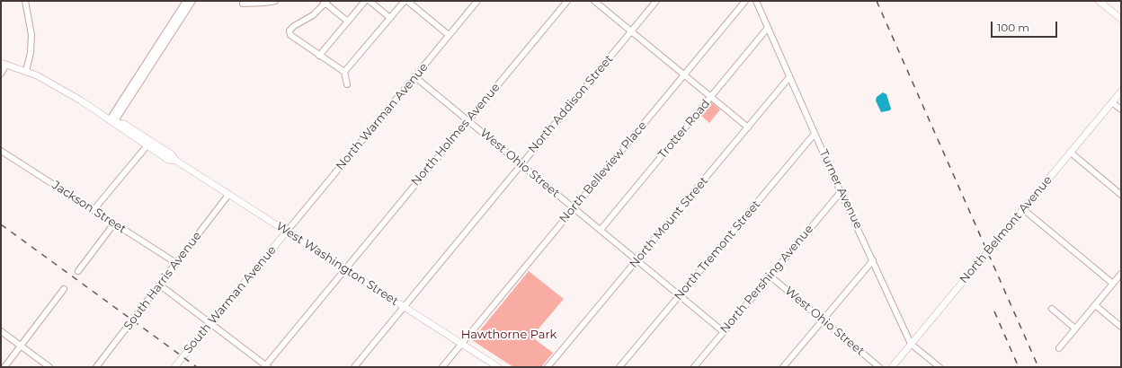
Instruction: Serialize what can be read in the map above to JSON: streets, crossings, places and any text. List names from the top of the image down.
{
  "streets": {
    "main road": ["North Belmont Avenue", "West Washington Street", "South Warman Avenue"],
    "street": [
      "North Addison Street",
      "North Warman Avenue",
      "Trotter Road",
      "North Holmes Avenue",
      "West Ohio Street",
      "North Belleview Place",
      "Turner Avenue",
      "Jackson Street",
      "North Mount Street",
      "North Tremont Street",
      "North Pershing Avenue",
      "South Harris Avenue"
    ]
  },
  "crossings": [
    ["North Addison Street", "West Ohio Street"],
    ["North Addison Street", "West Washington Street"],
    ["North Warman Avenue", "West Ohio Street"],
    ["North Warman Avenue", "West Washington Street"],
    ["North Warman Avenue", "South Warman Avenue"],
    ["Trotter Road", "West Ohio Street"],
    ["Trotter Road", "Turner Avenue"],
    ["North Holmes Avenue", "West Ohio Street"],
    ["North Holmes Avenue", "West Washington Street"],
    ["West Ohio Street", "North Belleview Place"],
    ["West Ohio Street", "North Mount Street"],
    ["West Ohio Street", "North Tremont Street"],
    ["West Ohio Street", "North Pershing Avenue"],
    ["North Belleview Place", "West Washington Street"],
    ["Turner Avenue", "North Mount Street"],
    ["Turner Avenue", "North Belmont Avenue"],
    ["Turner Avenue", "North Tremont Street"],
    ["Turner Avenue", "North Pershing Avenue"],
    ["Jackson Street", "South Harris Avenue"],
    ["West Washington Street", "South Harris Avenue"],
    ["West Washington Street", "South Warman Avenue"]
  ],
  "parks": ["Hawthorne Park"],
  "scale_bar": "100 m"
}
